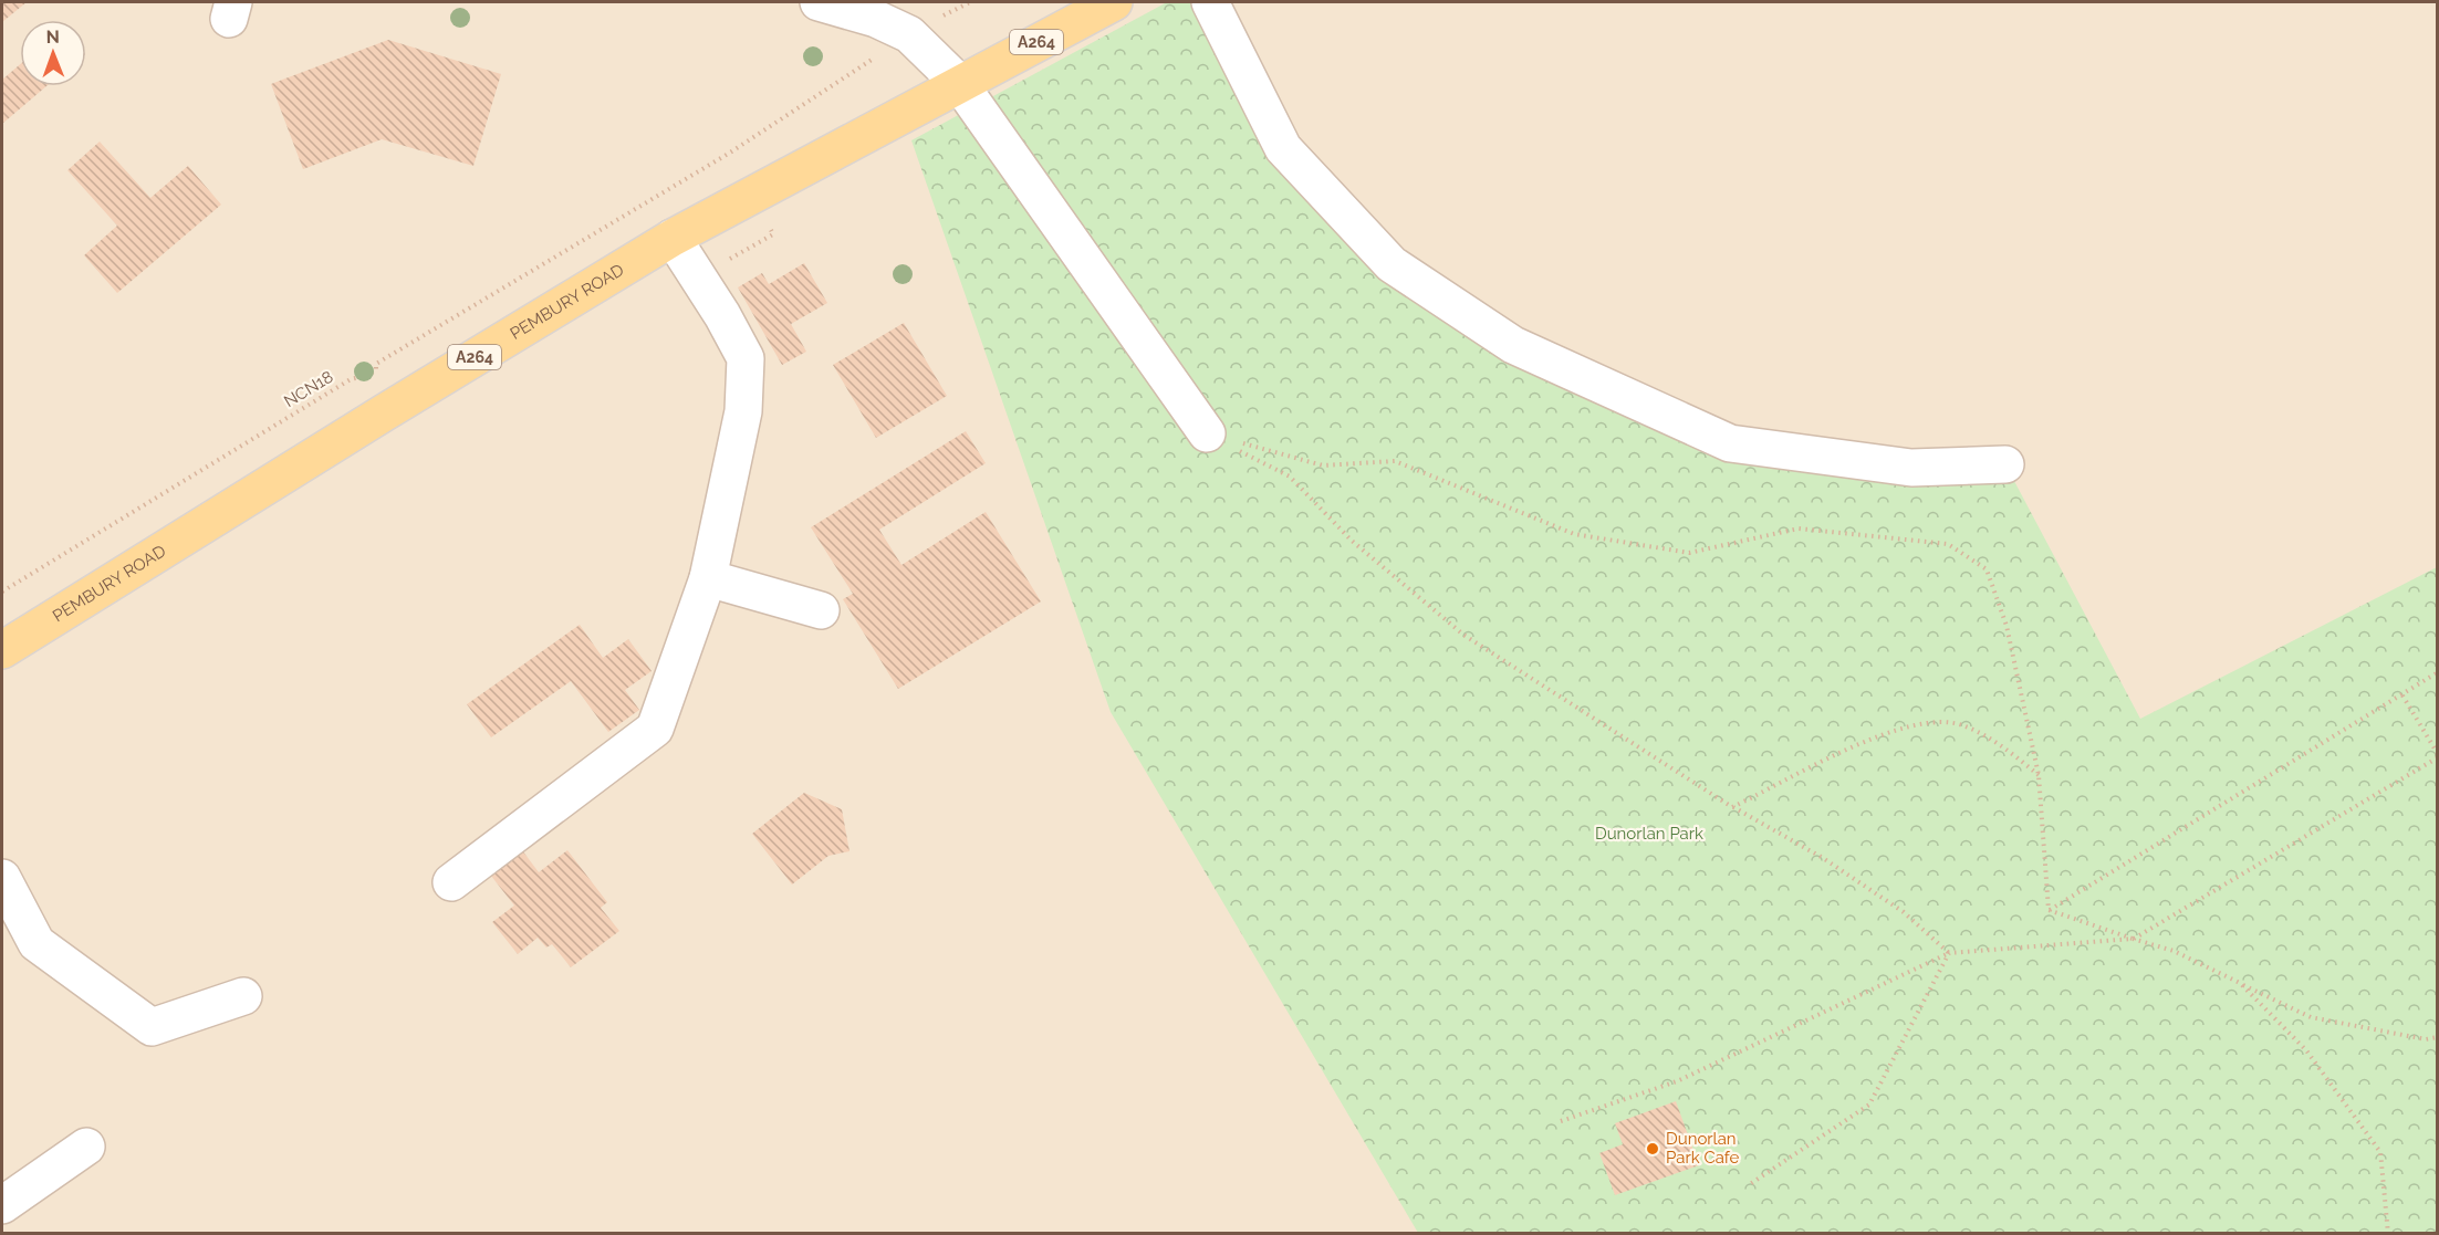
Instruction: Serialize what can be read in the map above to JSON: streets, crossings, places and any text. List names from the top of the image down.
{
  "streets": {
    "main road": ["A264", "PEMBURY ROAD"],
    "path": ["NCN18"]
  },
  "parks": ["Dunorlan Park"],
  "places": ["Dunorlan Park Cafe"],
  "north": "top"
}
